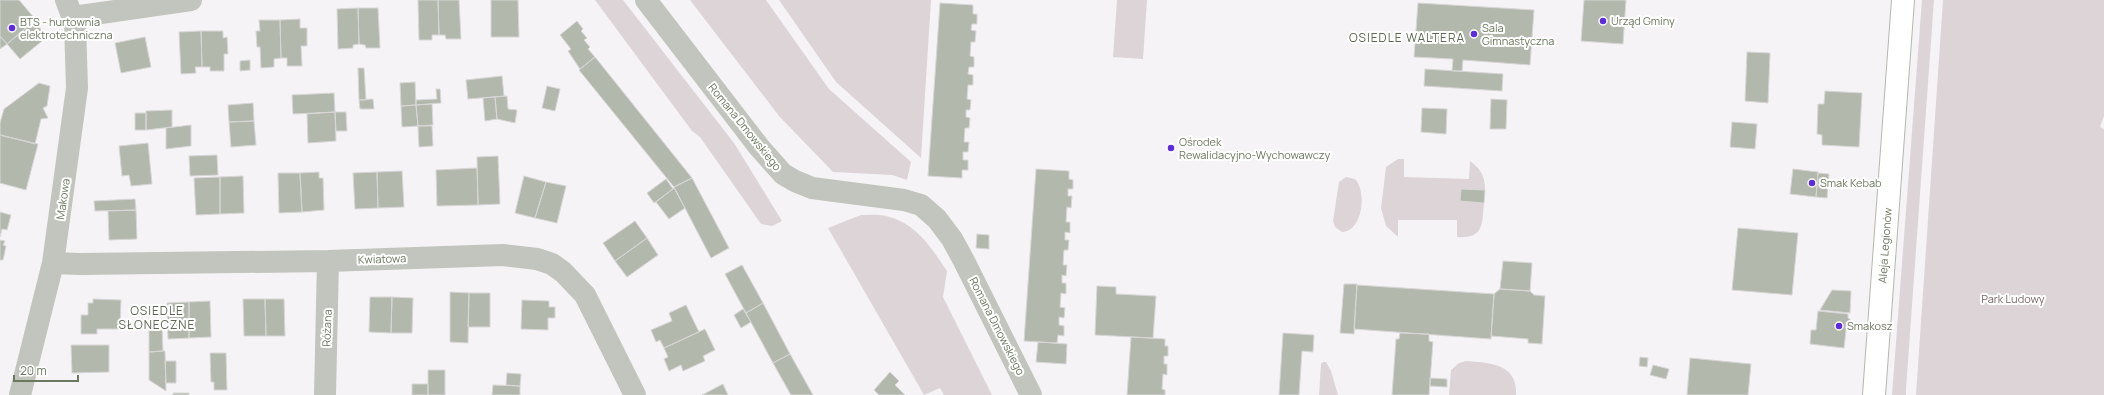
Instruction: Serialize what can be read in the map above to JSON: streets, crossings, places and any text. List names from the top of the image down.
{
  "streets": {
    "main road": ["Aleja Legionów"],
    "street": [
      "Romana Dmowskiego",
      "Makowa",
      "Kwiatowa",
      "Różana"
    ]
  },
  "crossings": [
    ["Makowa", "Kwiatowa"],
    ["Kwiatowa", "Różana"]
  ],
  "districts": ["OSIEDLE WALTERA", "OSIEDLE SŁONECZNE"],
  "parks": ["Park Ludowy"],
  "places": [
    "Urząd Gminy",
    "BTS - hurtownia elektrotechniczna",
    "Sala Gimnastyczna",
    "Ośrodek Rewalidacyjno-Wychowawczy",
    "Smak Kebab",
    "Smakosz"
  ],
  "scale_bar": "20 m"
}
